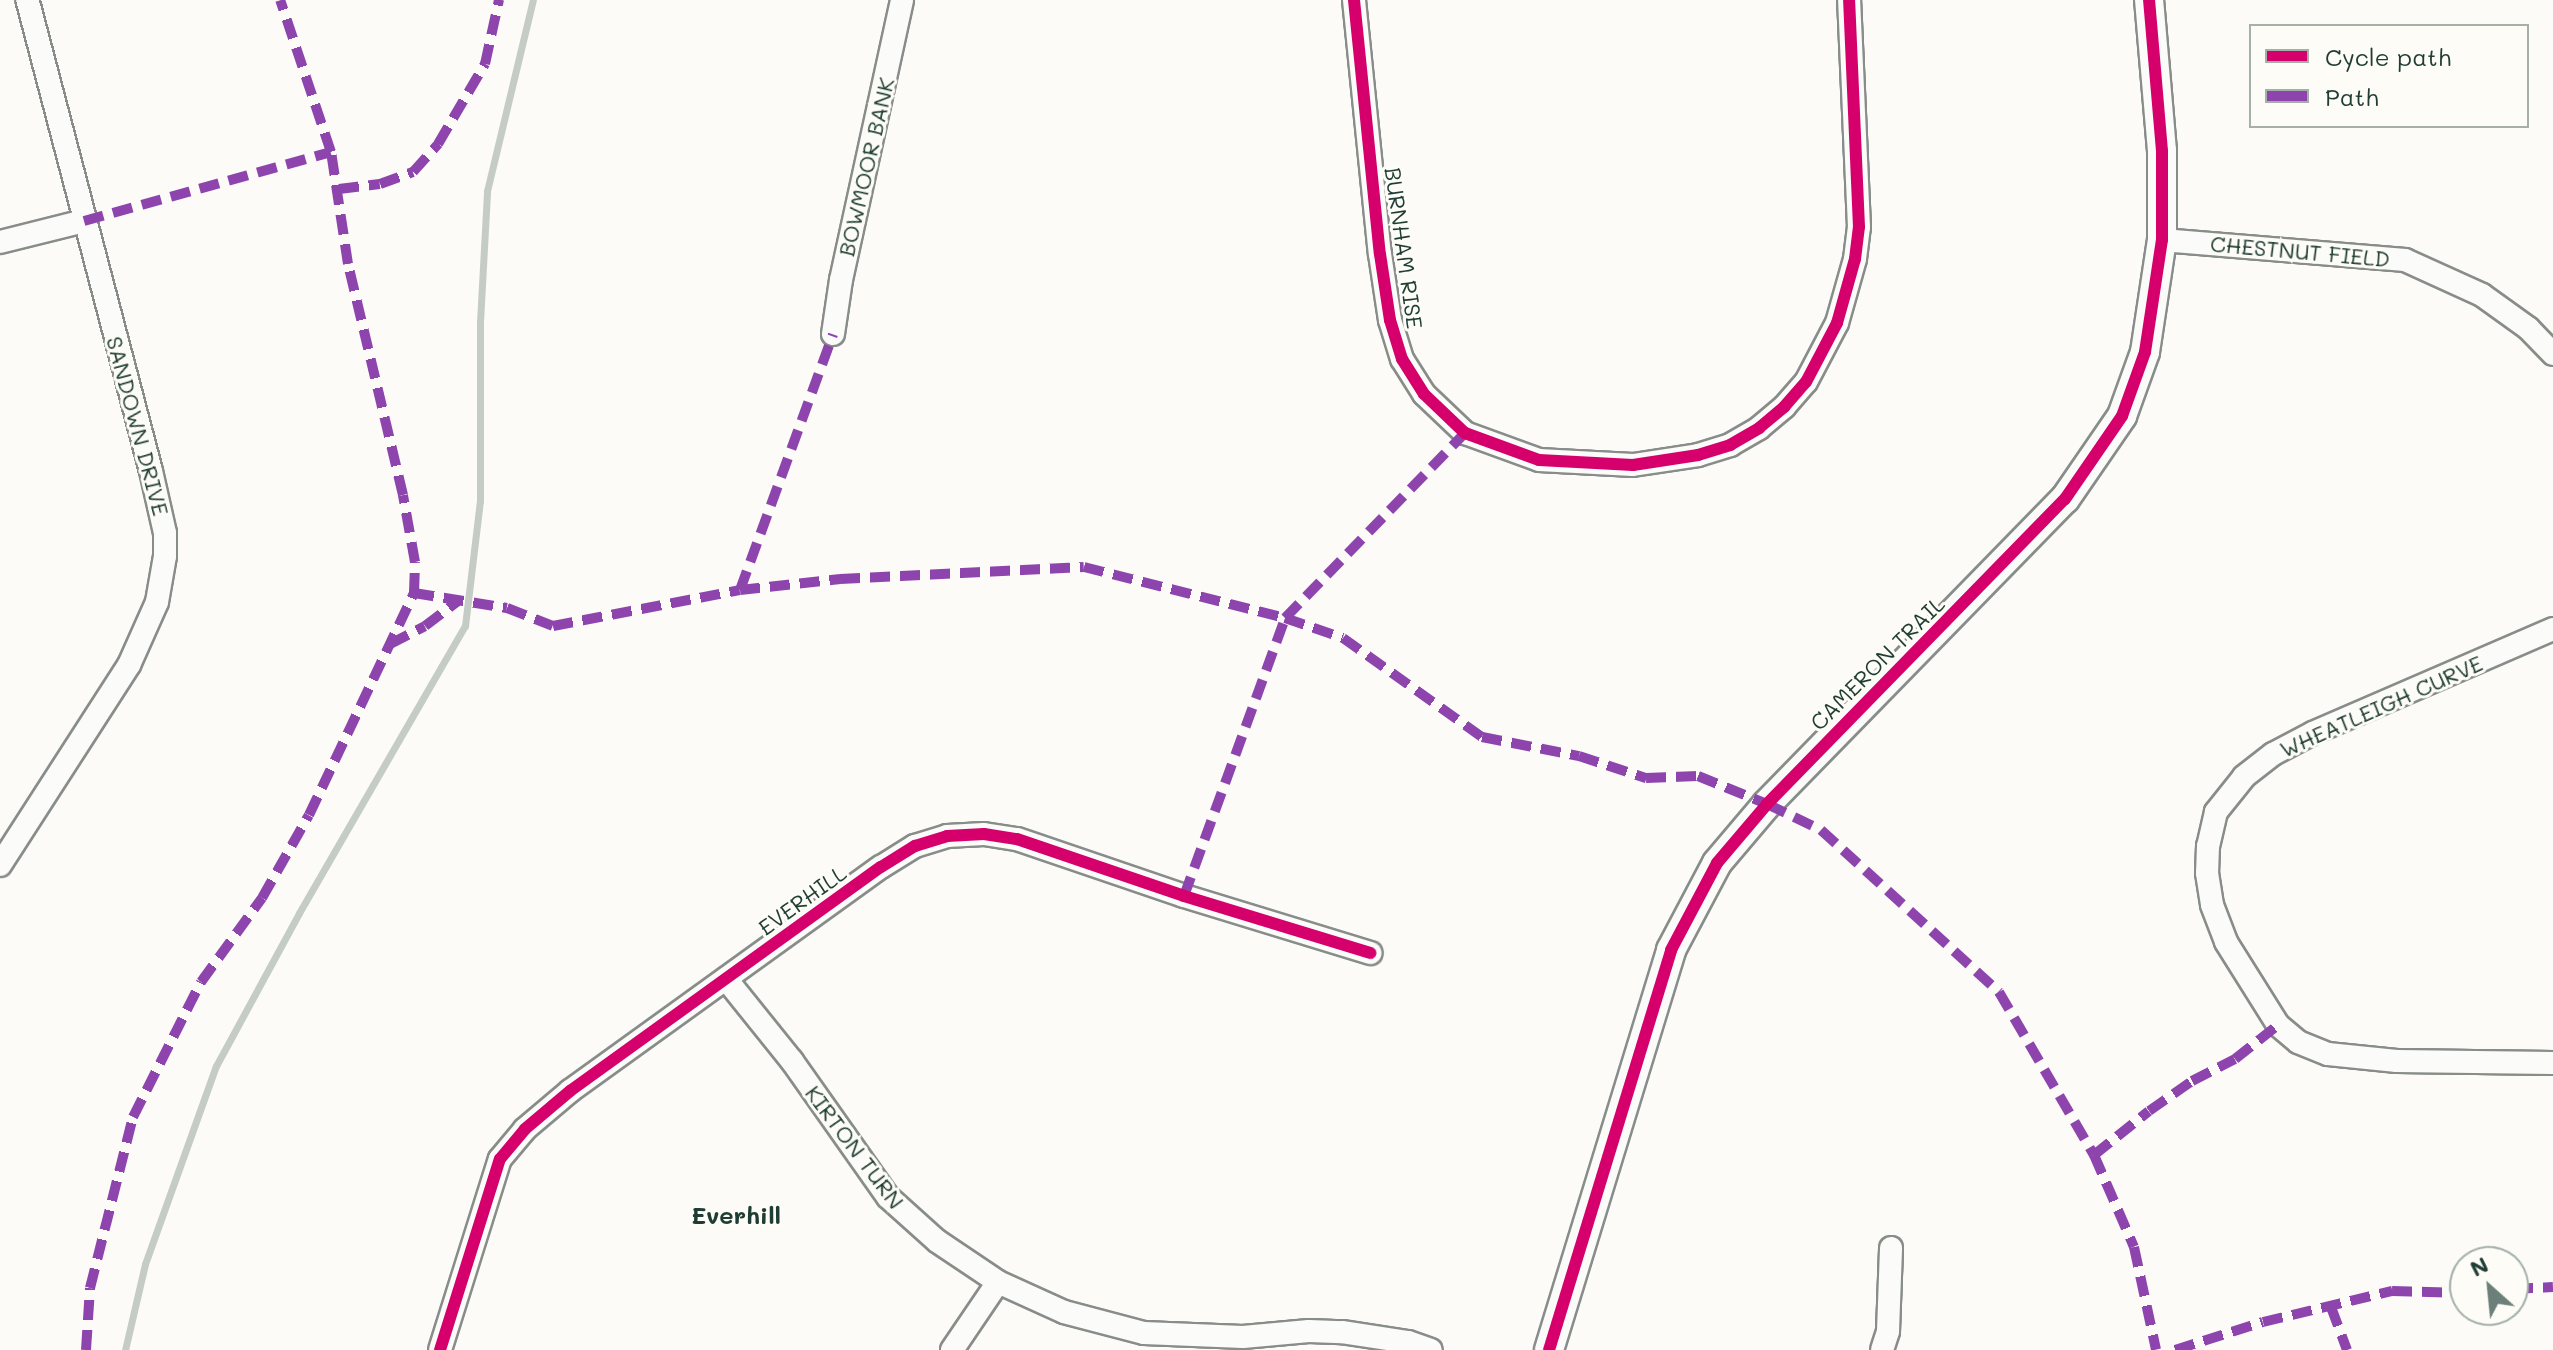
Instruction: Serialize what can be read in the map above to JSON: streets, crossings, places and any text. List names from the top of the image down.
{
  "streets": {
    "street": [
      "BOWMOOR BANK",
      "BURNHAM RISE",
      "CHESTNUT FIELD",
      "SANDOWN DRIVE",
      "CAMERON TRAIL",
      "WHEATLEIGH CURVE",
      "EVERHILL",
      "KIRTON TURN"
    ]
  },
  "crossings": [
    ["CHESTNUT FIELD", "CAMERON TRAIL"],
    ["EVERHILL", "KIRTON TURN"]
  ],
  "districts": ["Everhill"],
  "legend": ["Cycle path", "Path"],
  "north": "top left"
}
